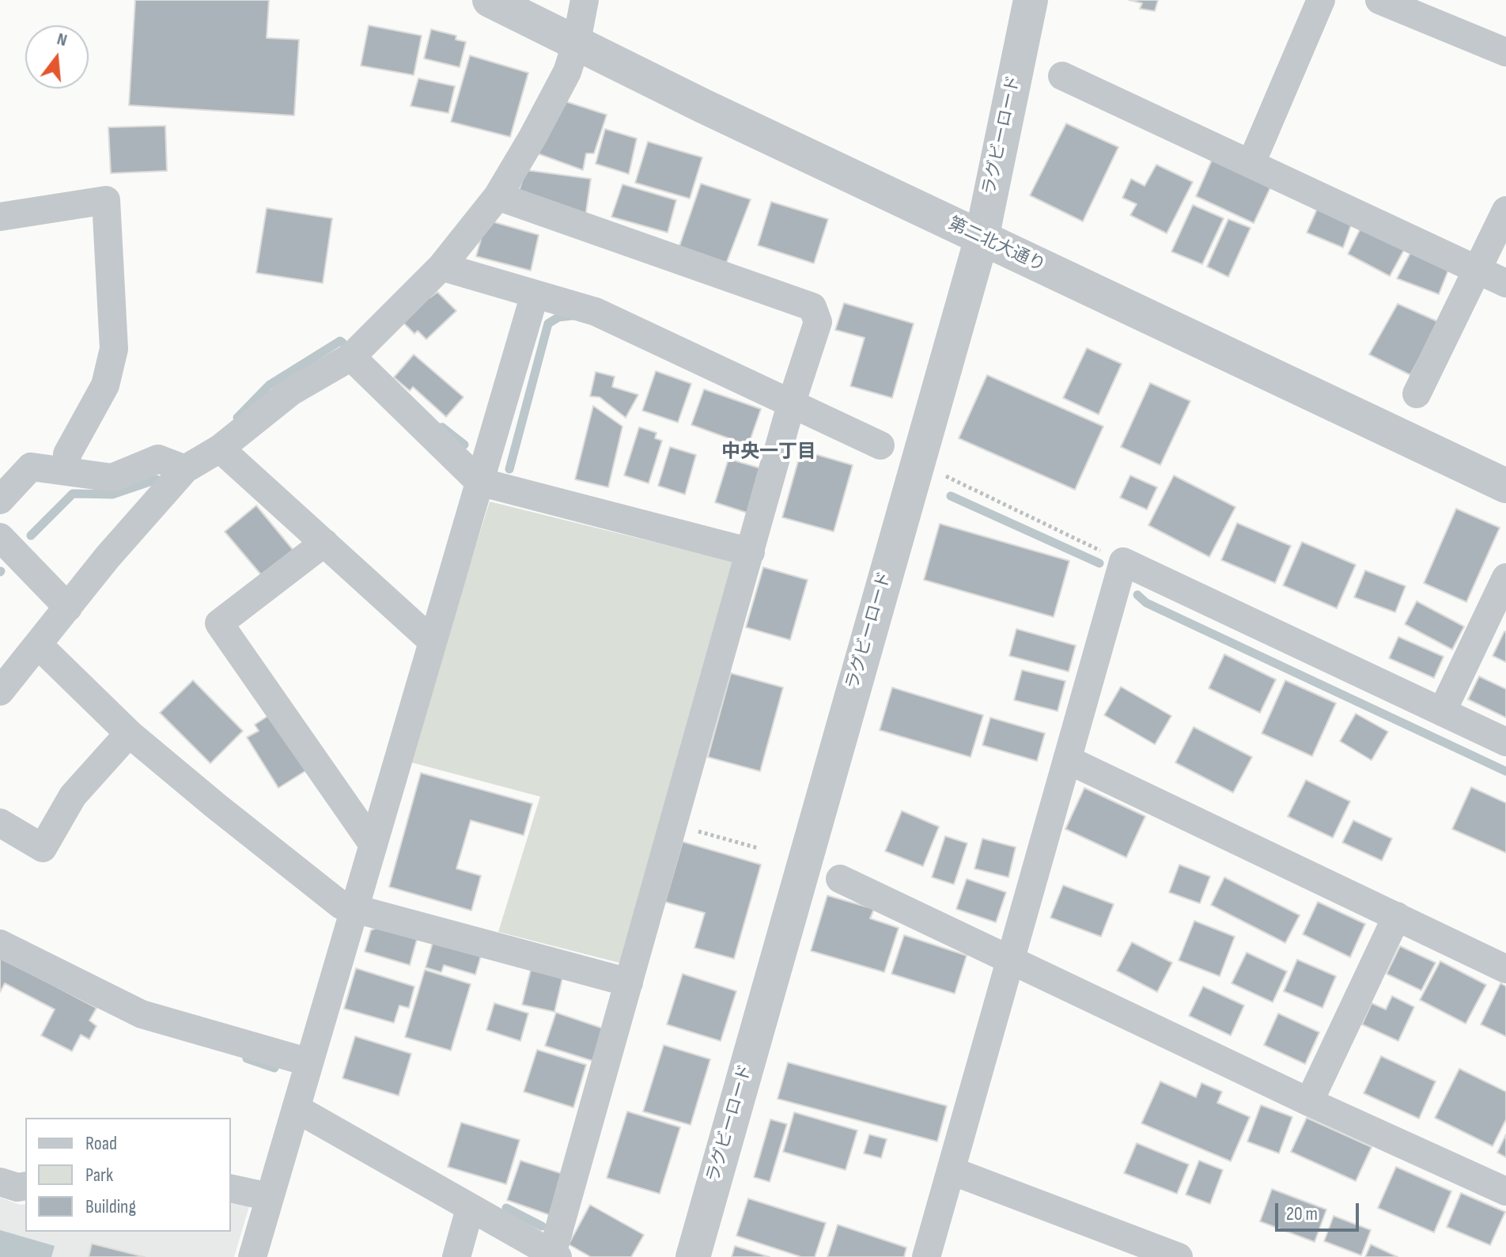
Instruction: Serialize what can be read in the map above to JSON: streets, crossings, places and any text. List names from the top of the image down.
{
  "streets": {
    "street": ["ラグビーロード", "第二北大通り"]
  },
  "crossings": [
    ["ラグビーロード", "第二北大通り"]
  ],
  "districts": ["中央一丁目"],
  "legend": ["Road", "Park", "Building"],
  "scale_bar": "20 m",
  "north": "top"
}
